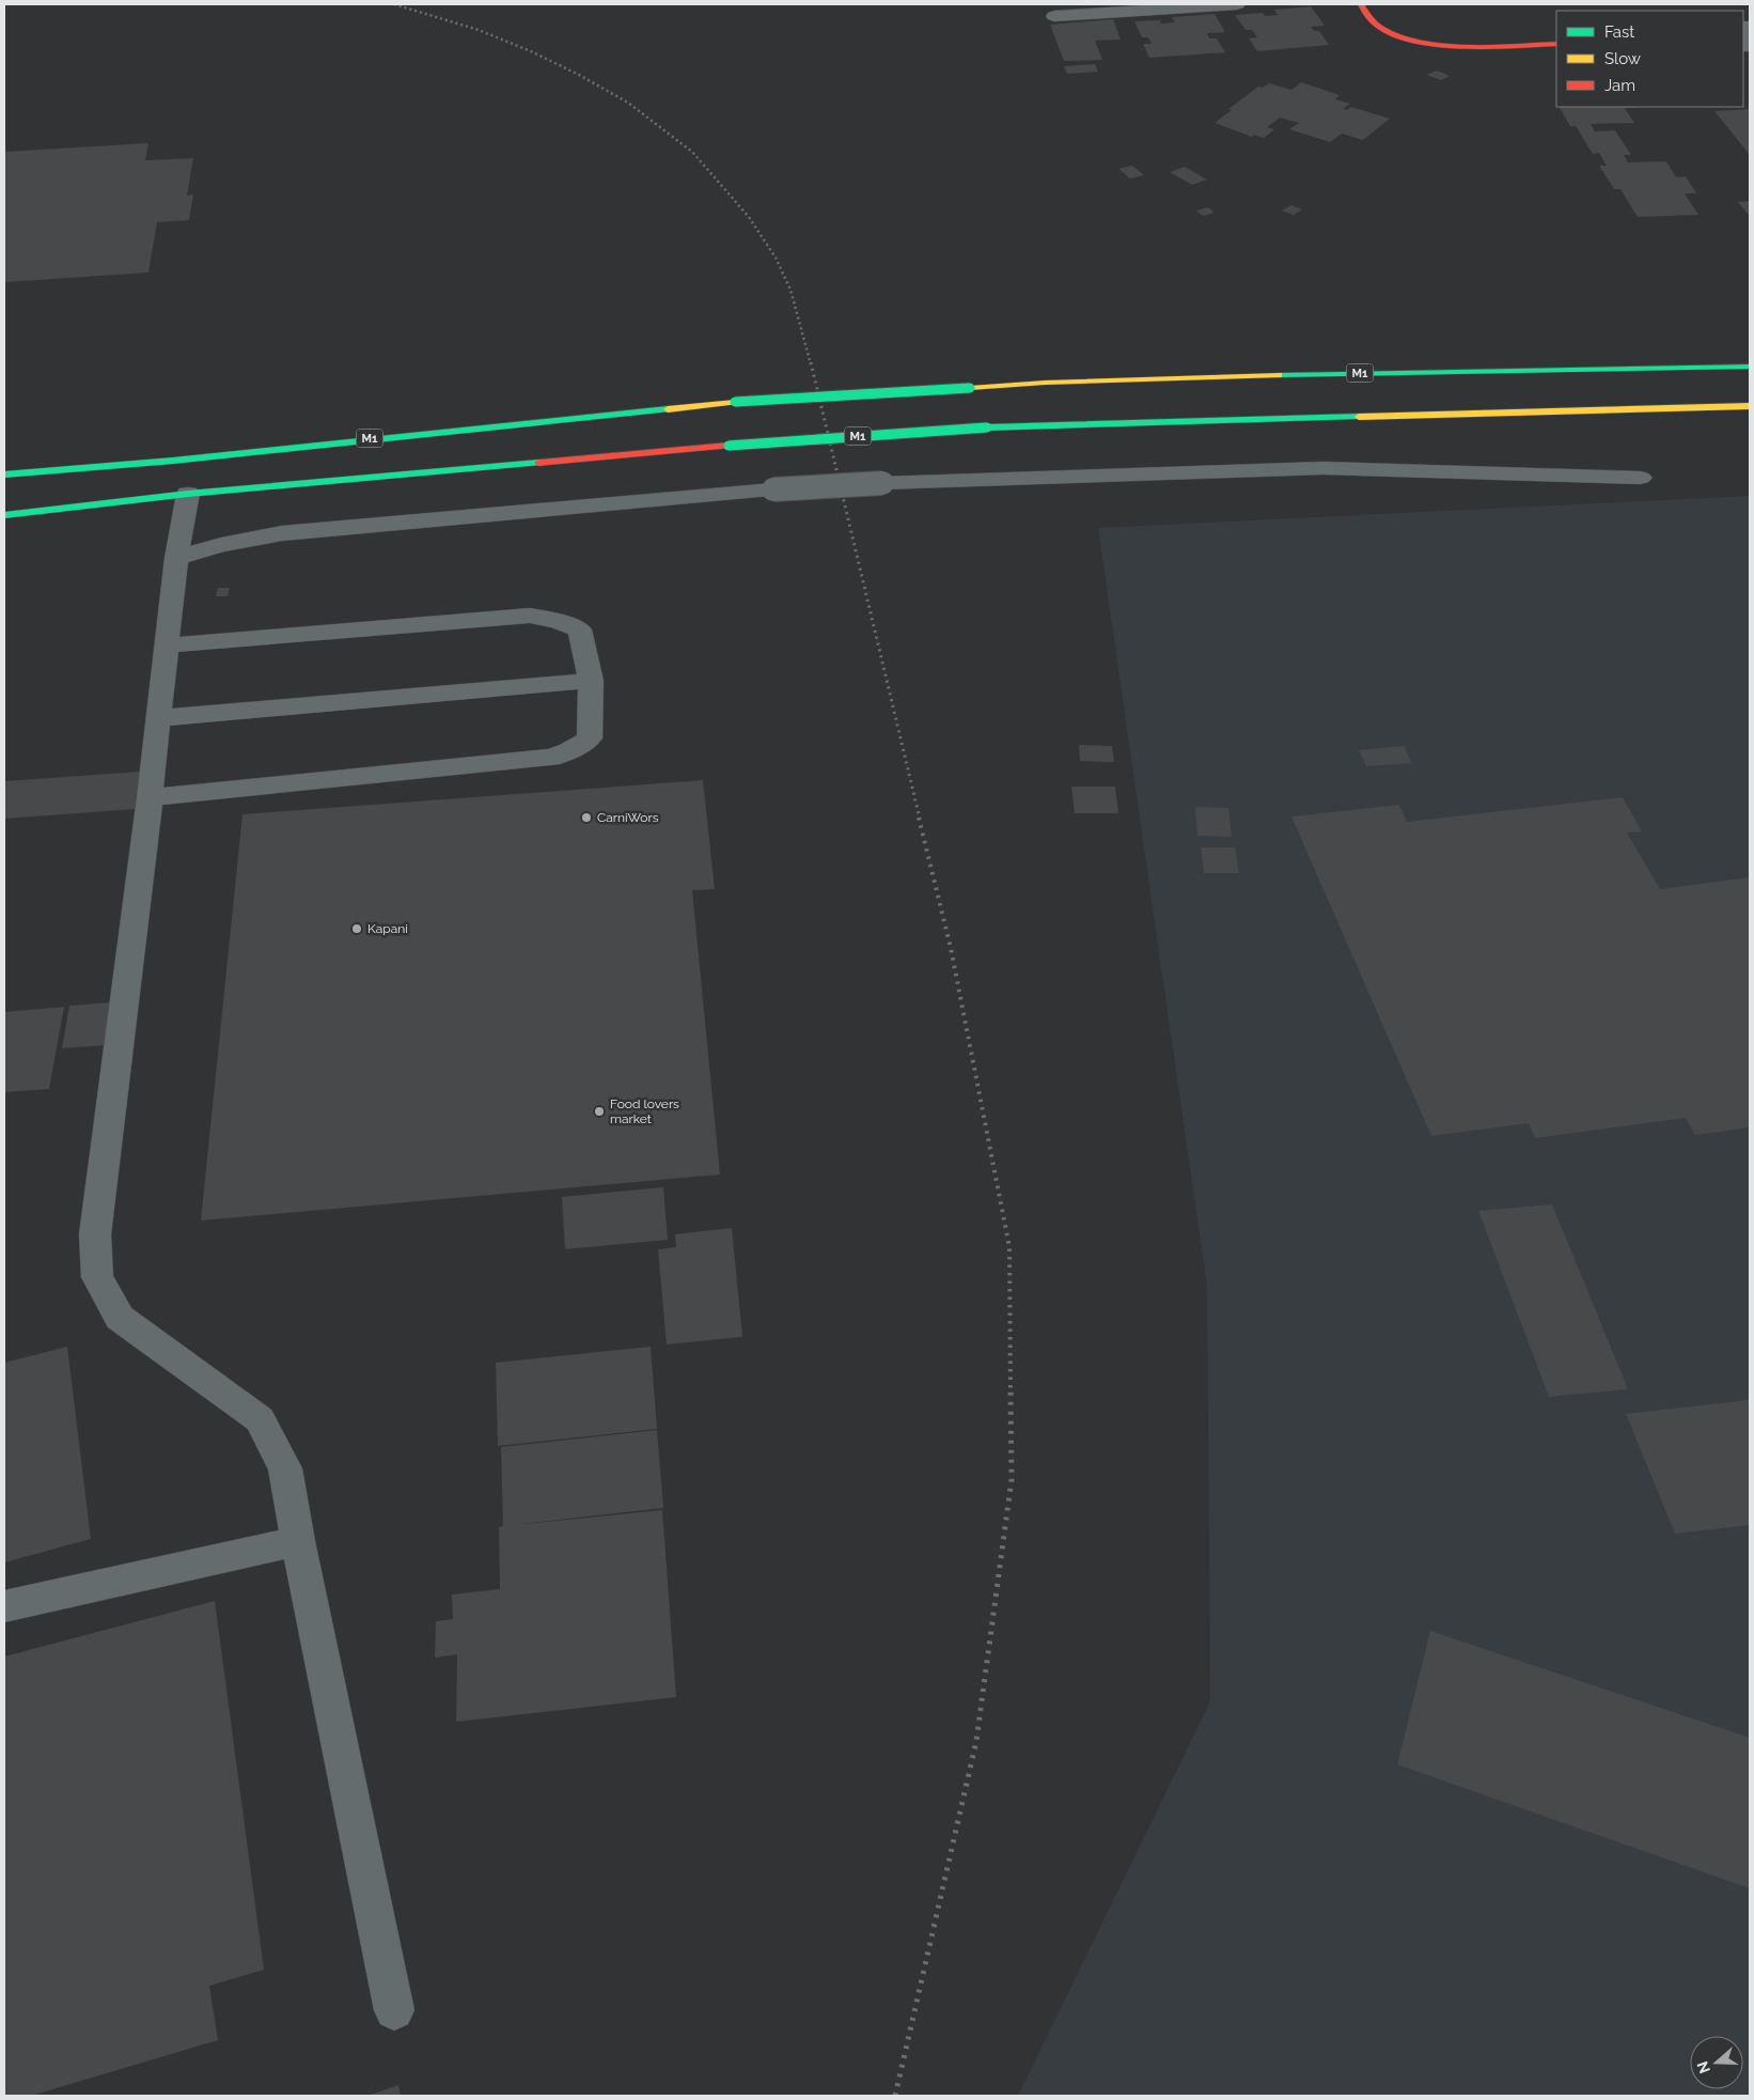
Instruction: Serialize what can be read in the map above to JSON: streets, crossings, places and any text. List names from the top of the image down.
{
  "streets": {
    "main road": ["M1"]
  },
  "places": ["CarniWors", "Kapani", "Food lovers market"],
  "legend": ["Fast", "Slow", "Jam"],
  "north": "left"
}
